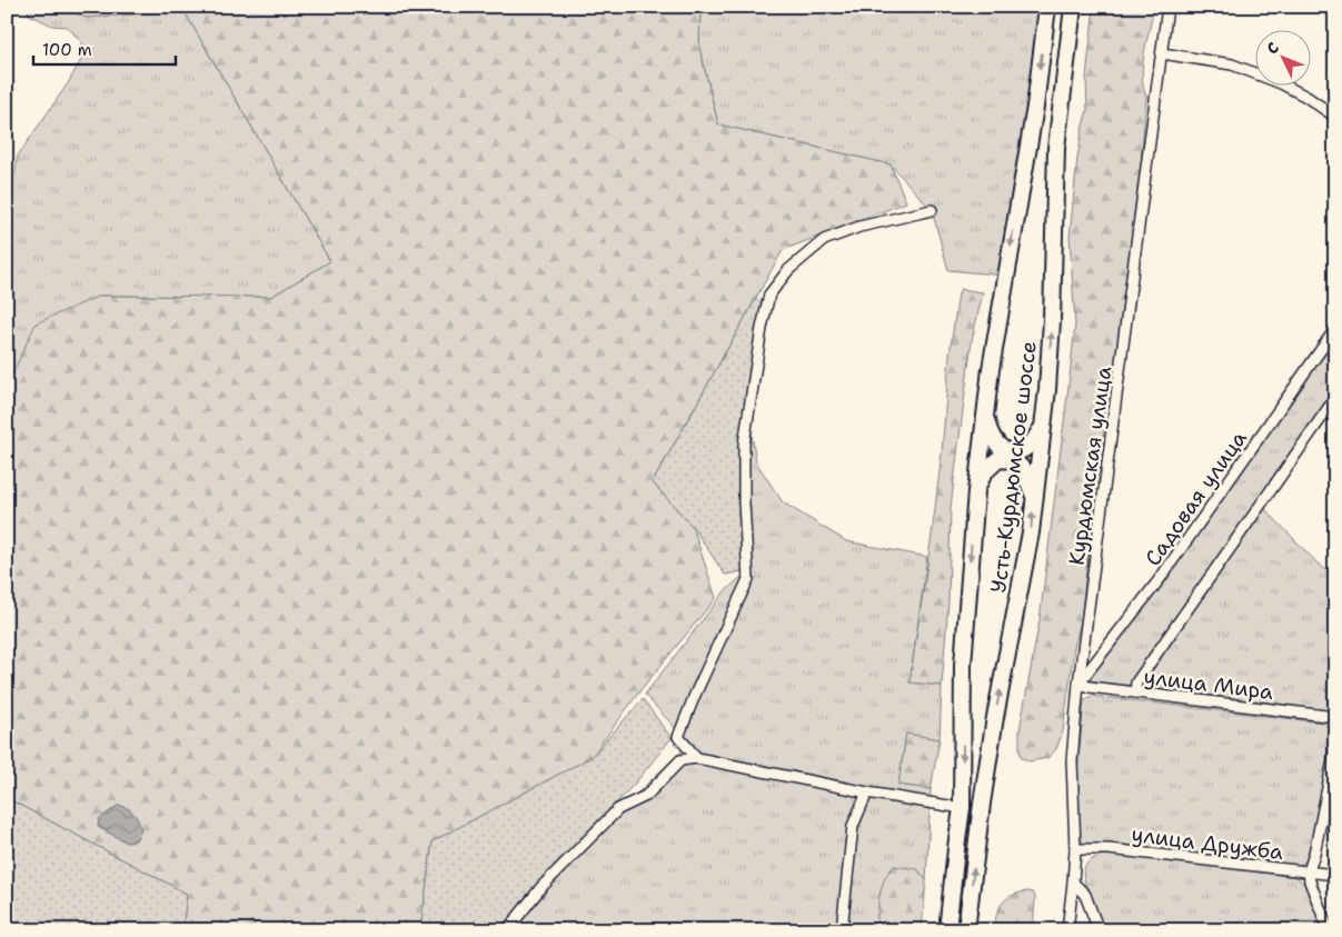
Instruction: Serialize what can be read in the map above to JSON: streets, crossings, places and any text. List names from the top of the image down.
{
  "streets": {
    "main road": ["Усть-Курдюмское шоссе"],
    "street": [
      "Курдюмская улица",
      "Садовая улица",
      "улица Мира",
      "улица Дружба"
    ]
  },
  "crossings": [
    ["Курдюмская улица", "Садовая улица"],
    ["Курдюмская улица", "улица Мира"],
    ["Курдюмская улица", "улица Дружба"],
    ["Садовая улица", "улица Мира"]
  ],
  "scale_bar": "100 m",
  "north": "top left"
}
